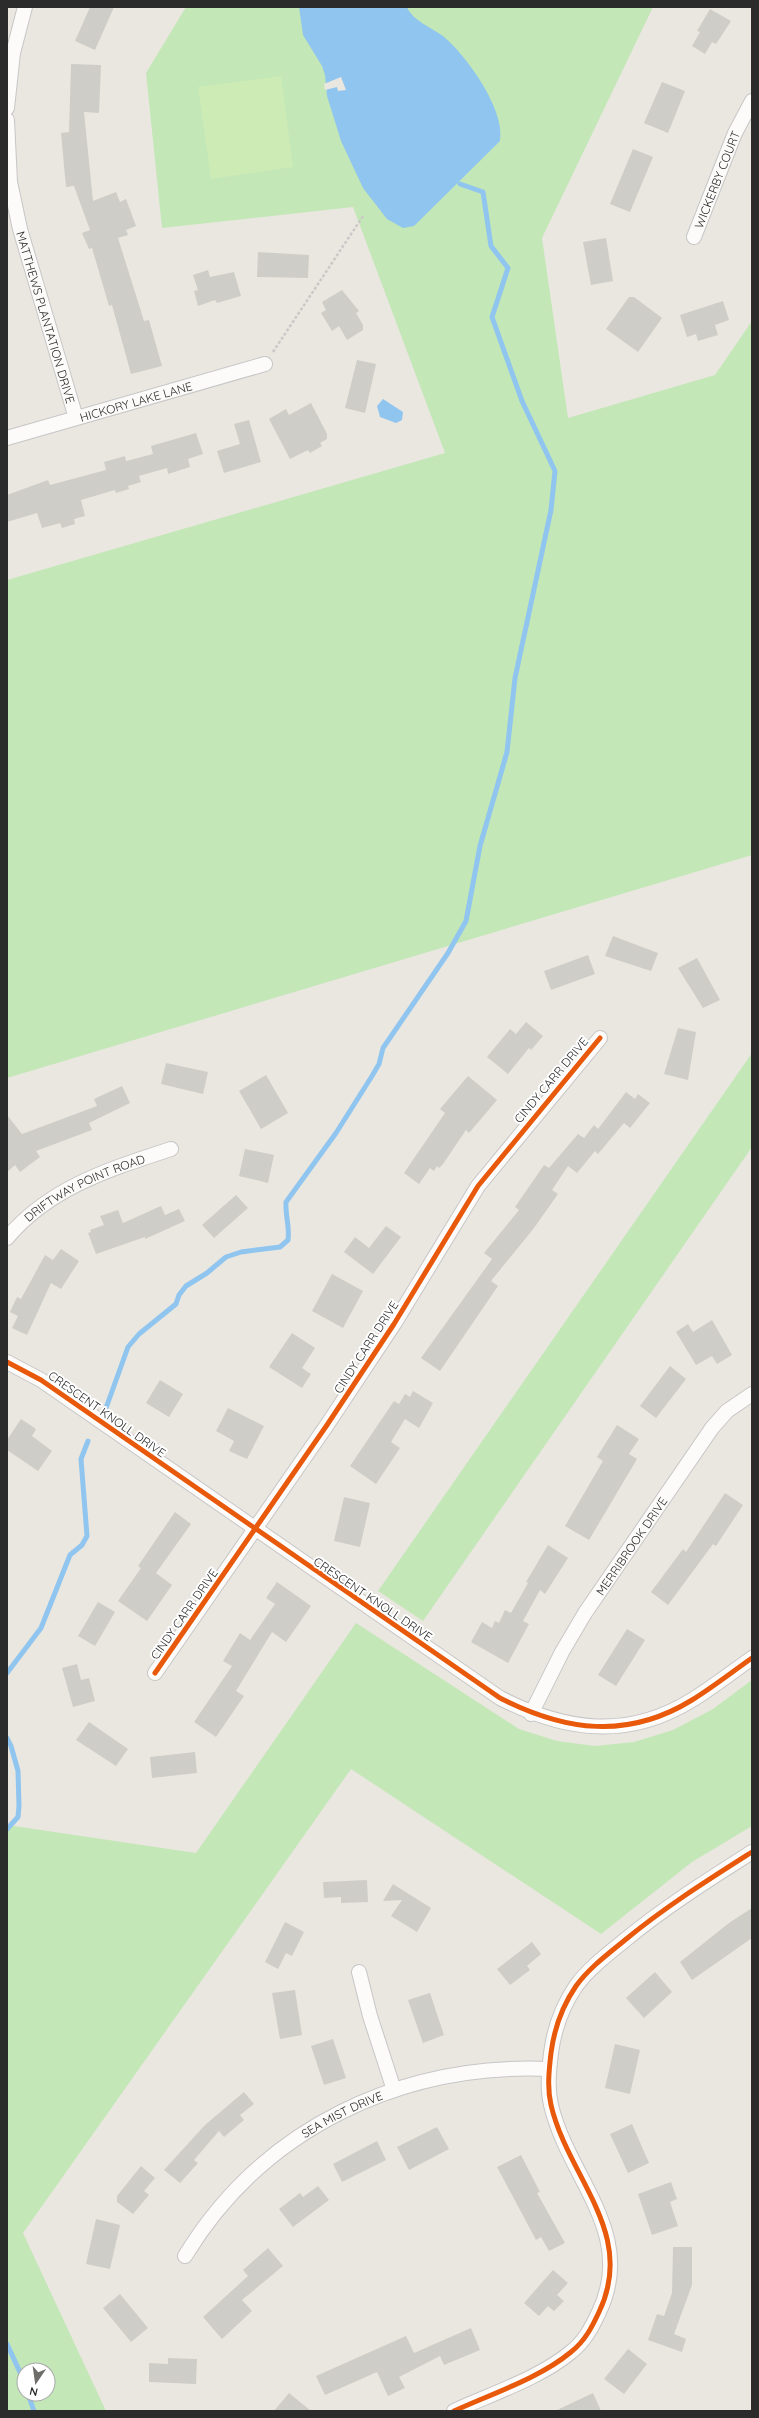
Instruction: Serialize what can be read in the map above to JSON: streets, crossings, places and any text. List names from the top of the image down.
{
  "streets": {
    "street": [
      "WICKERBY COURT",
      "MATTHEWS PLANTATION DRIVE",
      "HICKORY LAKE LANE",
      "CINDY CARR DRIVE",
      "DRIFTWAY POINT ROAD",
      "CRESCENT KNOLL DRIVE",
      "MERRIBROOK DRIVE",
      "SEA MIST DRIVE"
    ]
  },
  "crossings": [
    ["MATTHEWS PLANTATION DRIVE", "HICKORY LAKE LANE"],
    ["CINDY CARR DRIVE", "CRESCENT KNOLL DRIVE"],
    ["CRESCENT KNOLL DRIVE", "MERRIBROOK DRIVE"]
  ],
  "north": "bottom"
}
